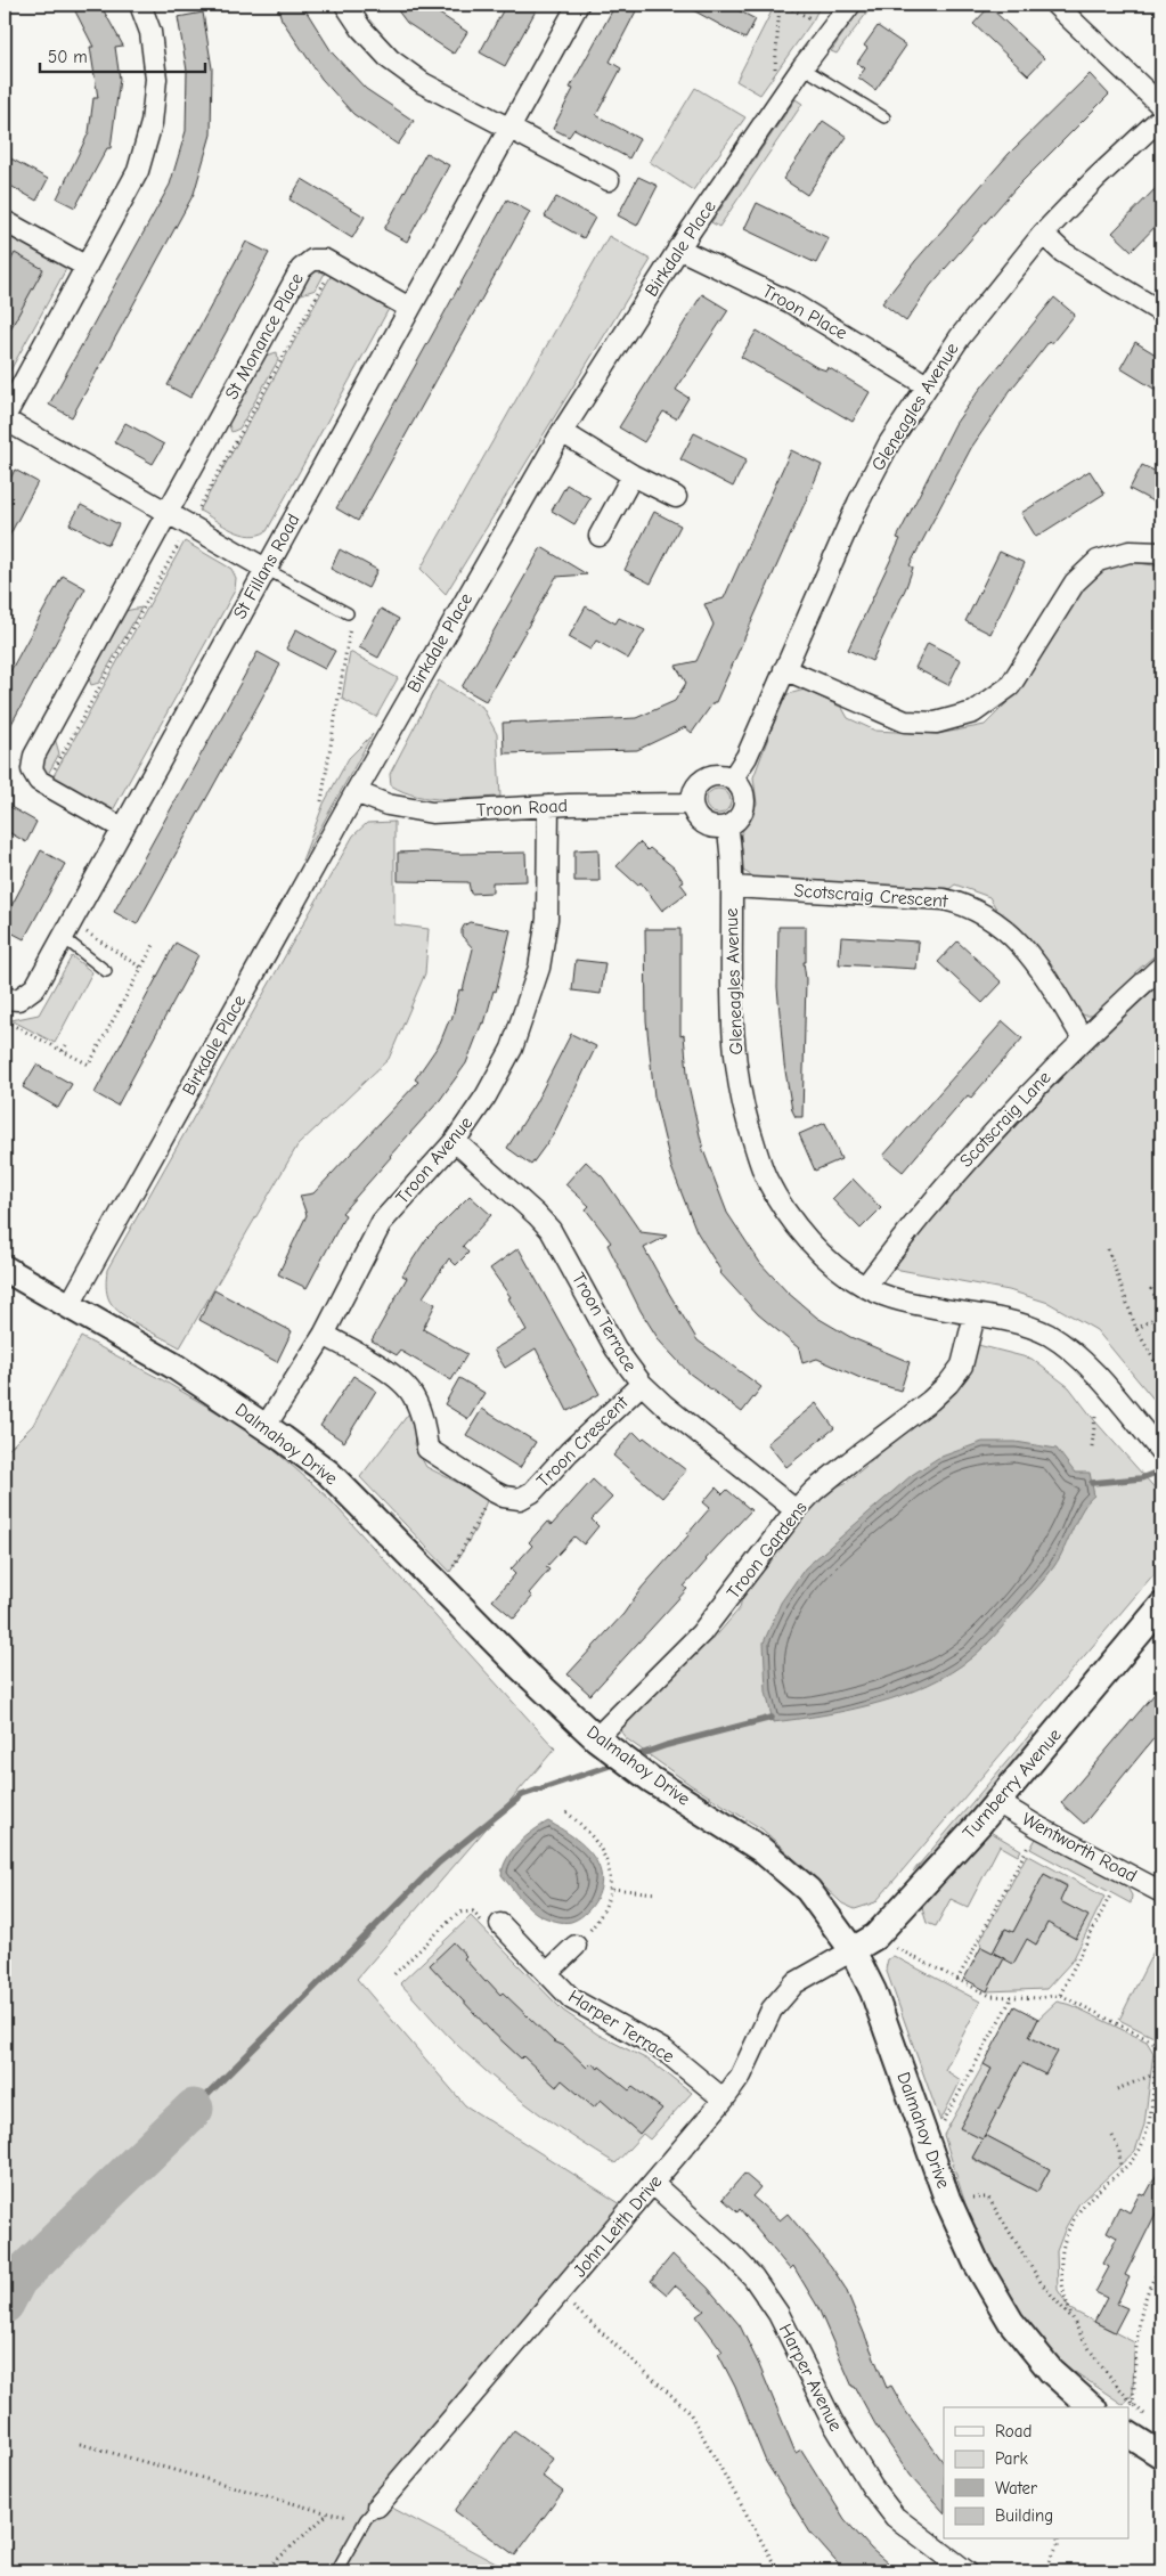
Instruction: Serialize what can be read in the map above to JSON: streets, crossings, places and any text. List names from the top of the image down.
{
  "streets": {
    "street": [
      "Birkdale Place",
      "Troon Place",
      "St Monance Place",
      "Gleneagles Avenue",
      "St Fillans Road",
      "Troon Road",
      "Scotscraig Crescent",
      "Scotscraig Lane",
      "Troon Avenue",
      "Troon Terrace",
      "Troon Crescent",
      "Dalmahoy Drive",
      "Troon Gardens",
      "Turnberry Avenue",
      "Wentworth Road",
      "Harper Terrace",
      "John Leith Drive",
      "Harper Avenue"
    ]
  },
  "crossings": [
    ["Birkdale Place", "Troon Place"],
    ["Birkdale Place", "Troon Road"],
    ["Birkdale Place", "Dalmahoy Drive"],
    ["Troon Place", "Gleneagles Avenue"],
    ["St Monance Place", "St Fillans Road"],
    ["Gleneagles Avenue", "Troon Road"],
    ["Gleneagles Avenue", "Scotscraig Crescent"],
    ["Gleneagles Avenue", "Scotscraig Lane"],
    ["Gleneagles Avenue", "Troon Gardens"],
    ["Troon Road", "Troon Avenue"],
    ["Scotscraig Crescent", "Scotscraig Lane"],
    ["Troon Avenue", "Troon Terrace"],
    ["Troon Avenue", "Troon Crescent"],
    ["Troon Avenue", "Dalmahoy Drive"],
    ["Troon Terrace", "Troon Crescent"],
    ["Troon Terrace", "Troon Gardens"],
    ["Dalmahoy Drive", "Troon Gardens"],
    ["Dalmahoy Drive", "Turnberry Avenue"],
    ["Dalmahoy Drive", "John Leith Drive"],
    ["Turnberry Avenue", "Wentworth Road"],
    ["Turnberry Avenue", "John Leith Drive"],
    ["Harper Terrace", "John Leith Drive"],
    ["John Leith Drive", "Harper Avenue"]
  ],
  "legend": [
    "Road",
    "Park",
    "Water",
    "Building"
  ],
  "scale_bar": "50 m"
}
